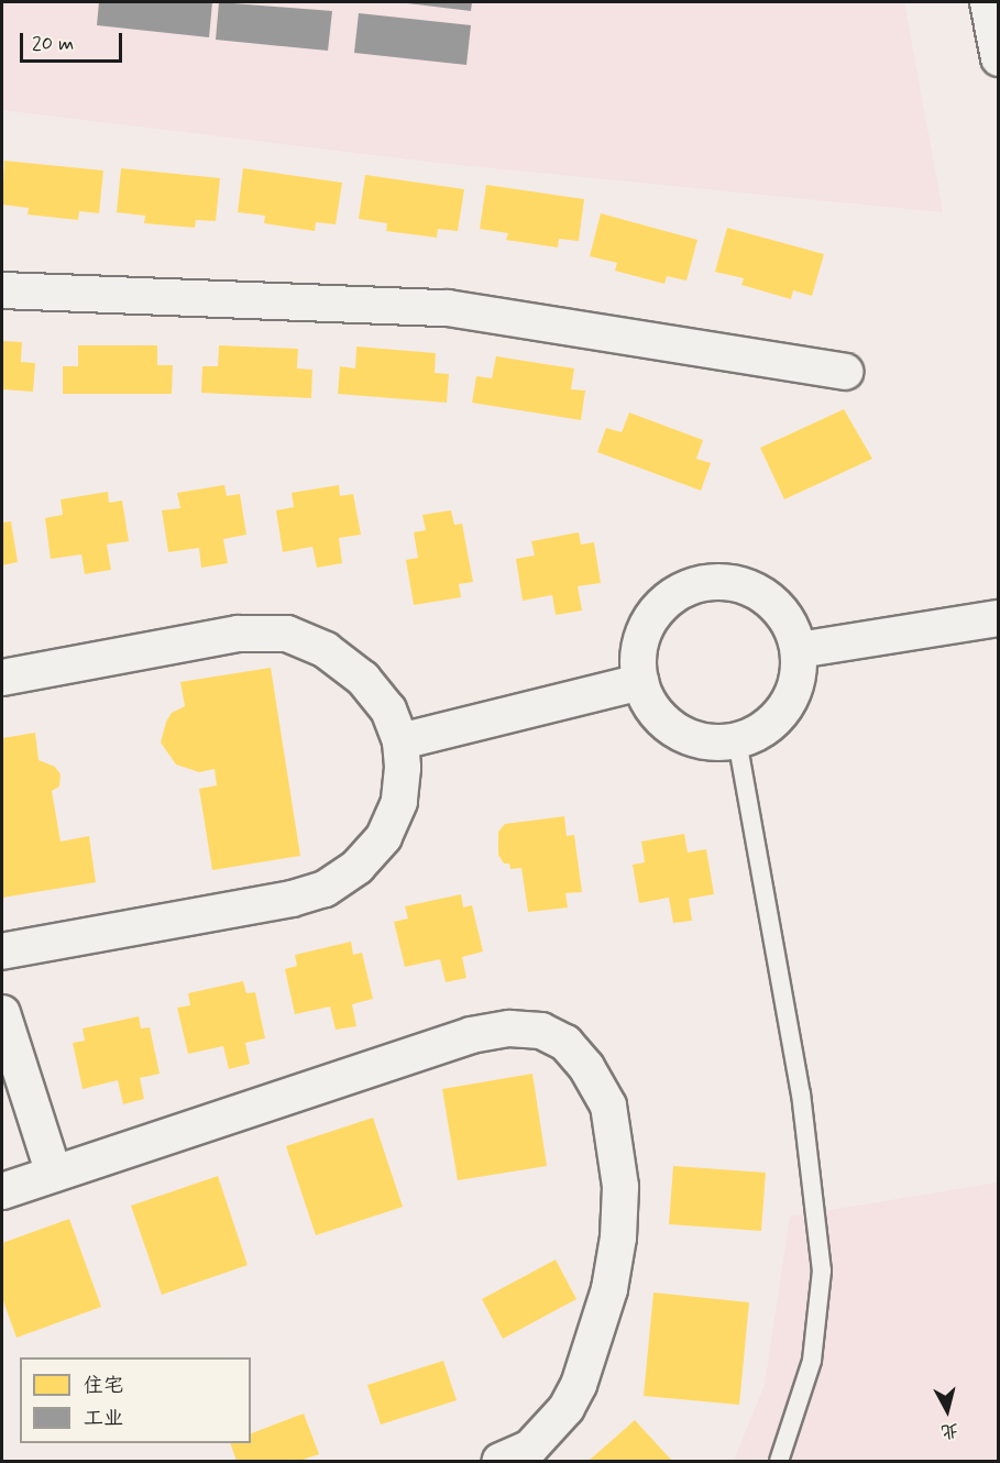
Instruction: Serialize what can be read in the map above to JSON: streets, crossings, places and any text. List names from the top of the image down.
{
  "legend": ["住宅", "工业"],
  "scale_bar": "20 m",
  "north": "bottom"
}
